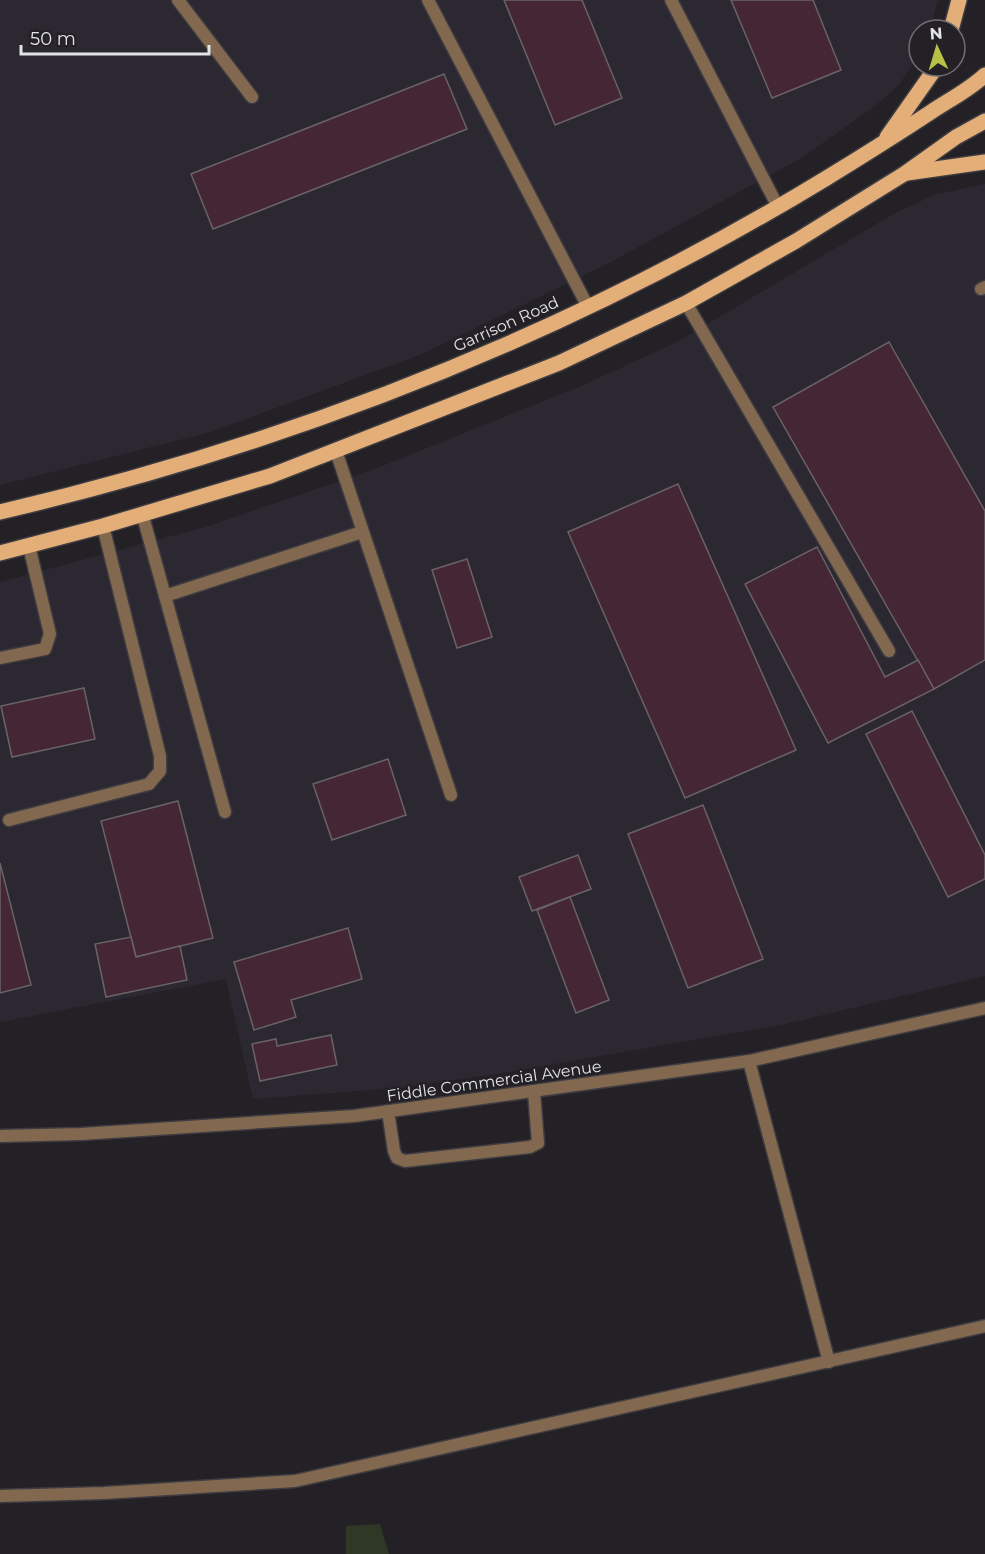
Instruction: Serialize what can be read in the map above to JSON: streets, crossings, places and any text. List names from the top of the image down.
{
  "streets": {
    "main road": ["Garrison Road"],
    "street": ["Fiddle Commercial Avenue"]
  },
  "scale_bar": "50 m",
  "north": "top"
}
